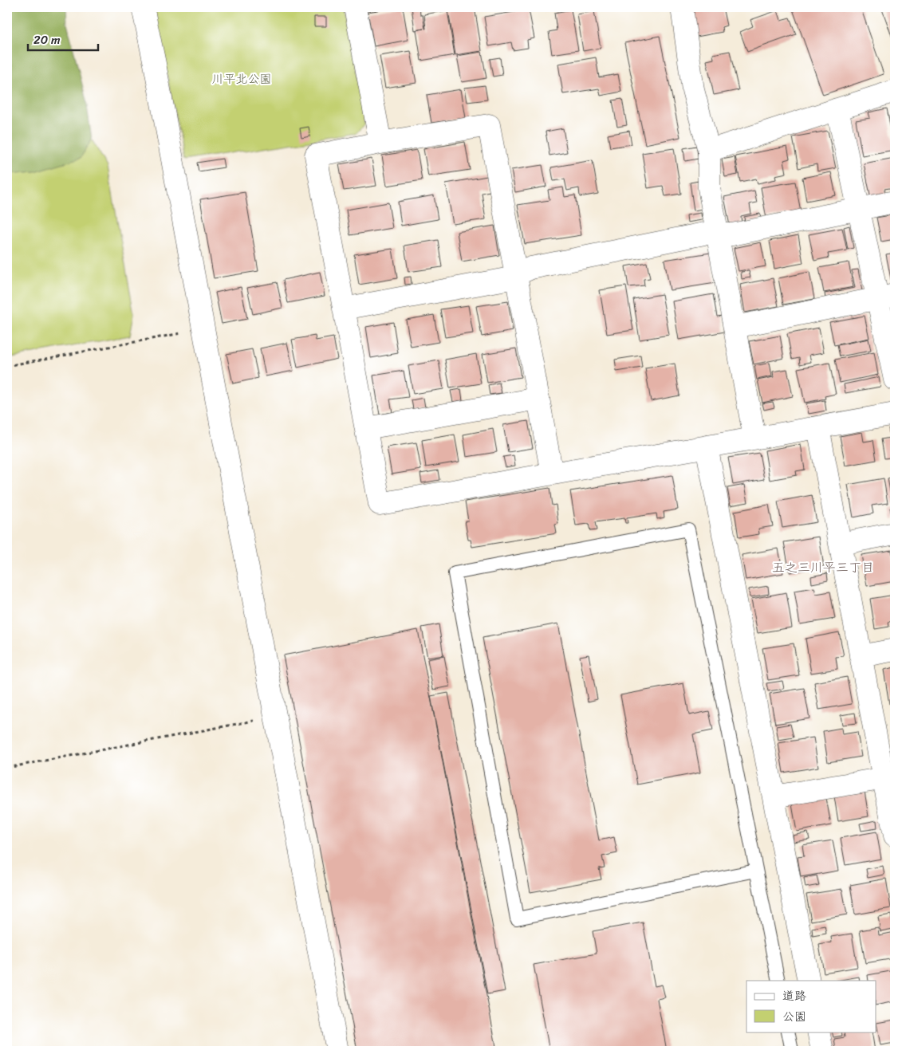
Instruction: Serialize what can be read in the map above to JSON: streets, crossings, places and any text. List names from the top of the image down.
{
  "districts": ["五之三川平三丁目"],
  "parks": ["川平北公園"],
  "legend": ["道路", "公園"],
  "scale_bar": "20 m"
}
